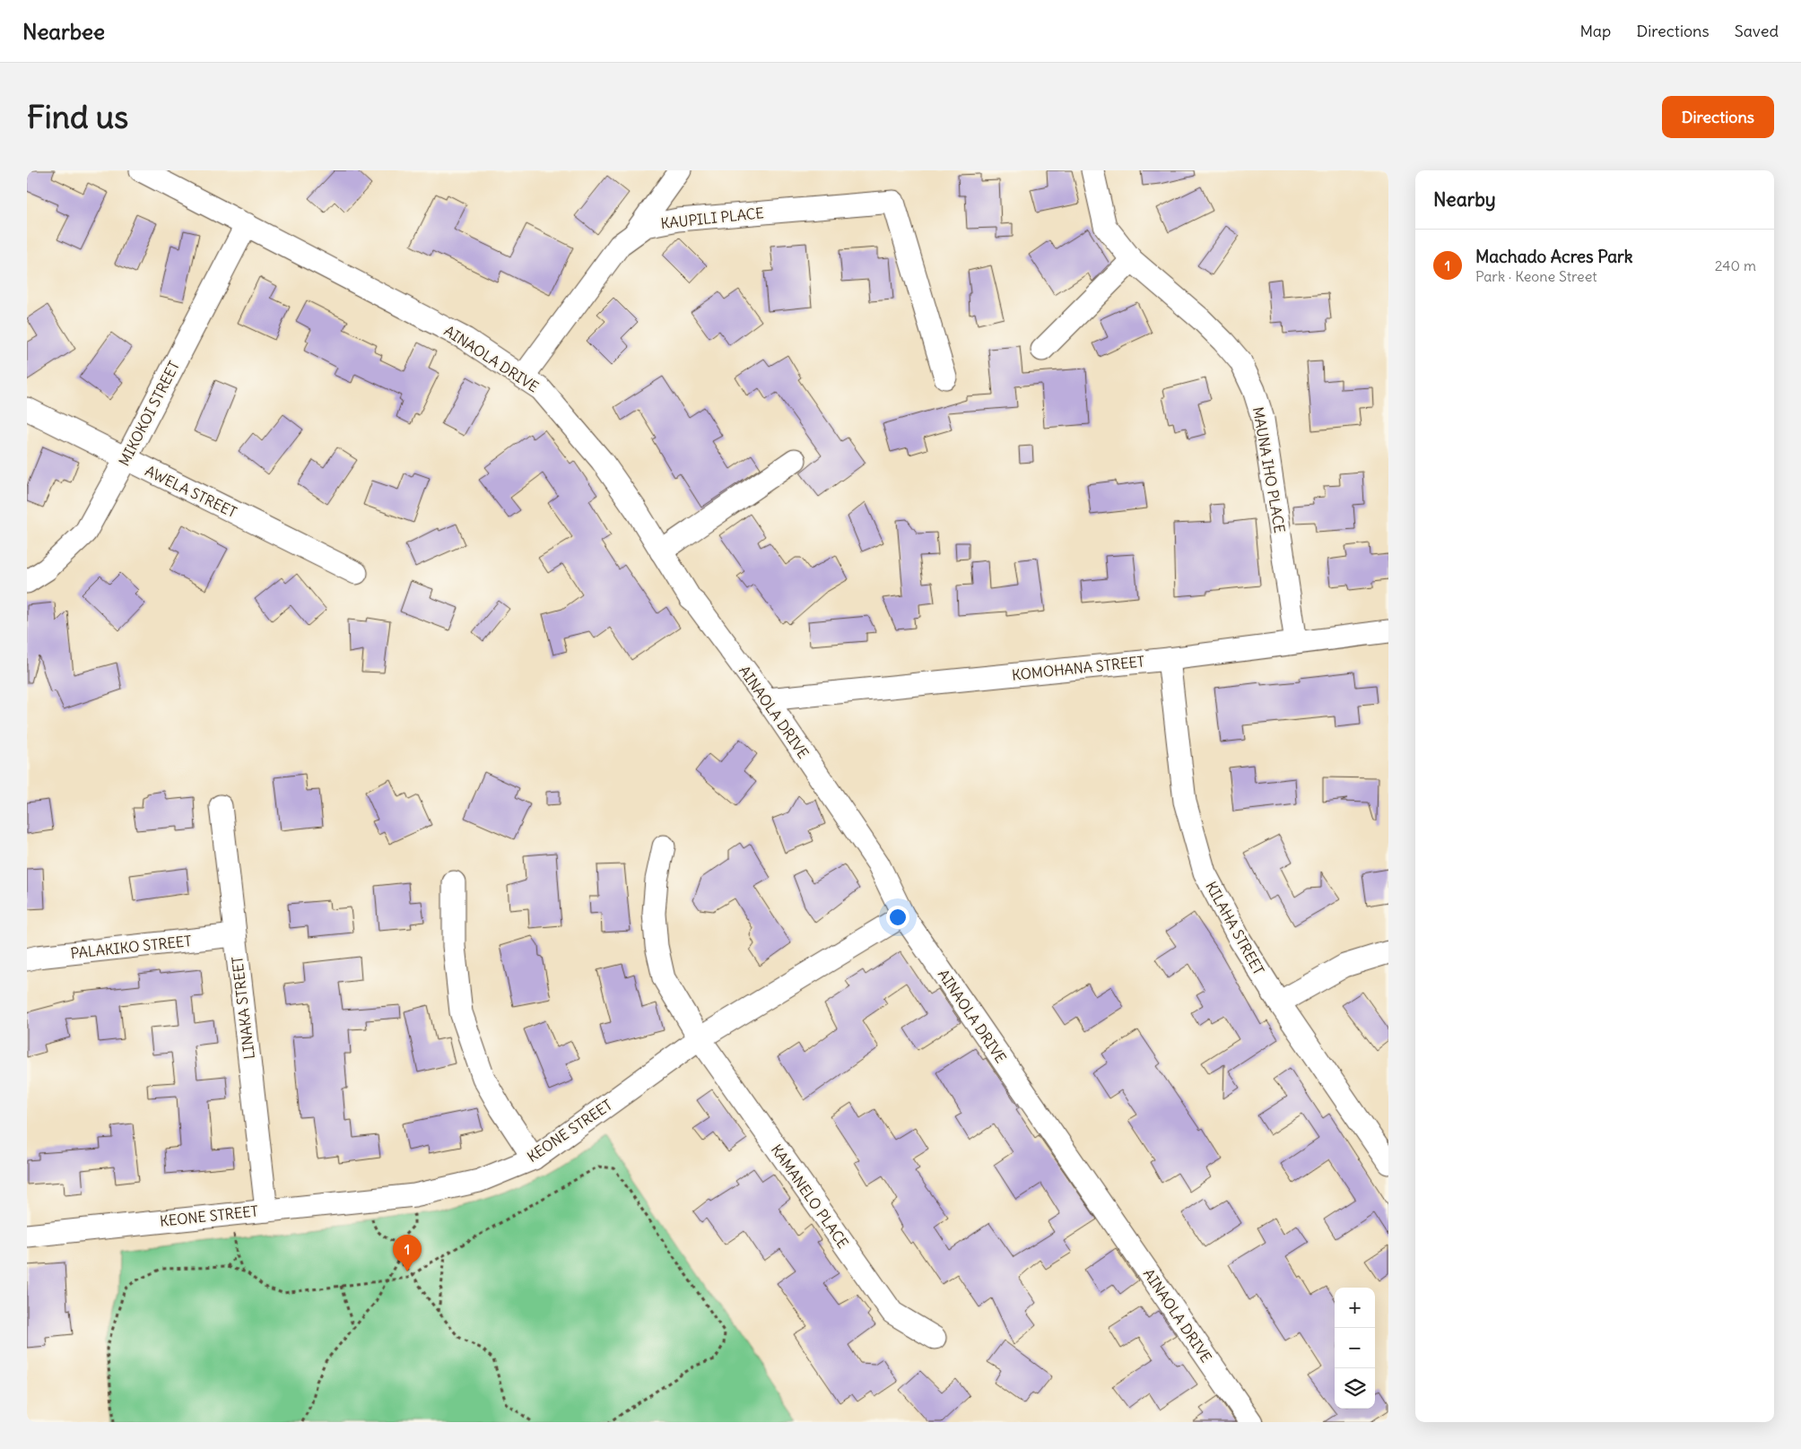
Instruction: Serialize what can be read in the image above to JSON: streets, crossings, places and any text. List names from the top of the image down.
{
  "streets": {
    "street": [
      "KAUPILI PLACE",
      "AINAOLA DRIVE",
      "MIKOKOI STREET",
      "MAUNA IHO PLACE",
      "AWELA STREET",
      "KOMOHANA STREET",
      "KILAHA STREET",
      "PALAKIKO STREET",
      "LINAKA STREET",
      "KEONE STREET",
      "KAMANELO PLACE"
    ]
  },
  "crossings": [
    ["KAUPILI PLACE", "AINAOLA DRIVE"],
    ["AINAOLA DRIVE", "MIKOKOI STREET"],
    ["AINAOLA DRIVE", "KOMOHANA STREET"],
    ["AINAOLA DRIVE", "KEONE STREET"],
    ["MIKOKOI STREET", "AWELA STREET"],
    ["MAUNA IHO PLACE", "KOMOHANA STREET"],
    ["KOMOHANA STREET", "KILAHA STREET"],
    ["PALAKIKO STREET", "LINAKA STREET"],
    ["LINAKA STREET", "KEONE STREET"],
    ["KEONE STREET", "KAMANELO PLACE"]
  ],
  "page": {
    "header": "Nearbee",
    "nav": ["Map", "Directions", "Saved"],
    "buttons": "Directions",
    "title": "Find us",
    "heading": "Nearby",
    "list": [
      {
        "mark": "1",
        "name": "Machado Acres Park",
        "note": "Park · Keone Street",
        "value": "240 m"
      }
    ],
    "pins": "1",
    "map_buttons": ["+", "−"]
  }
}
